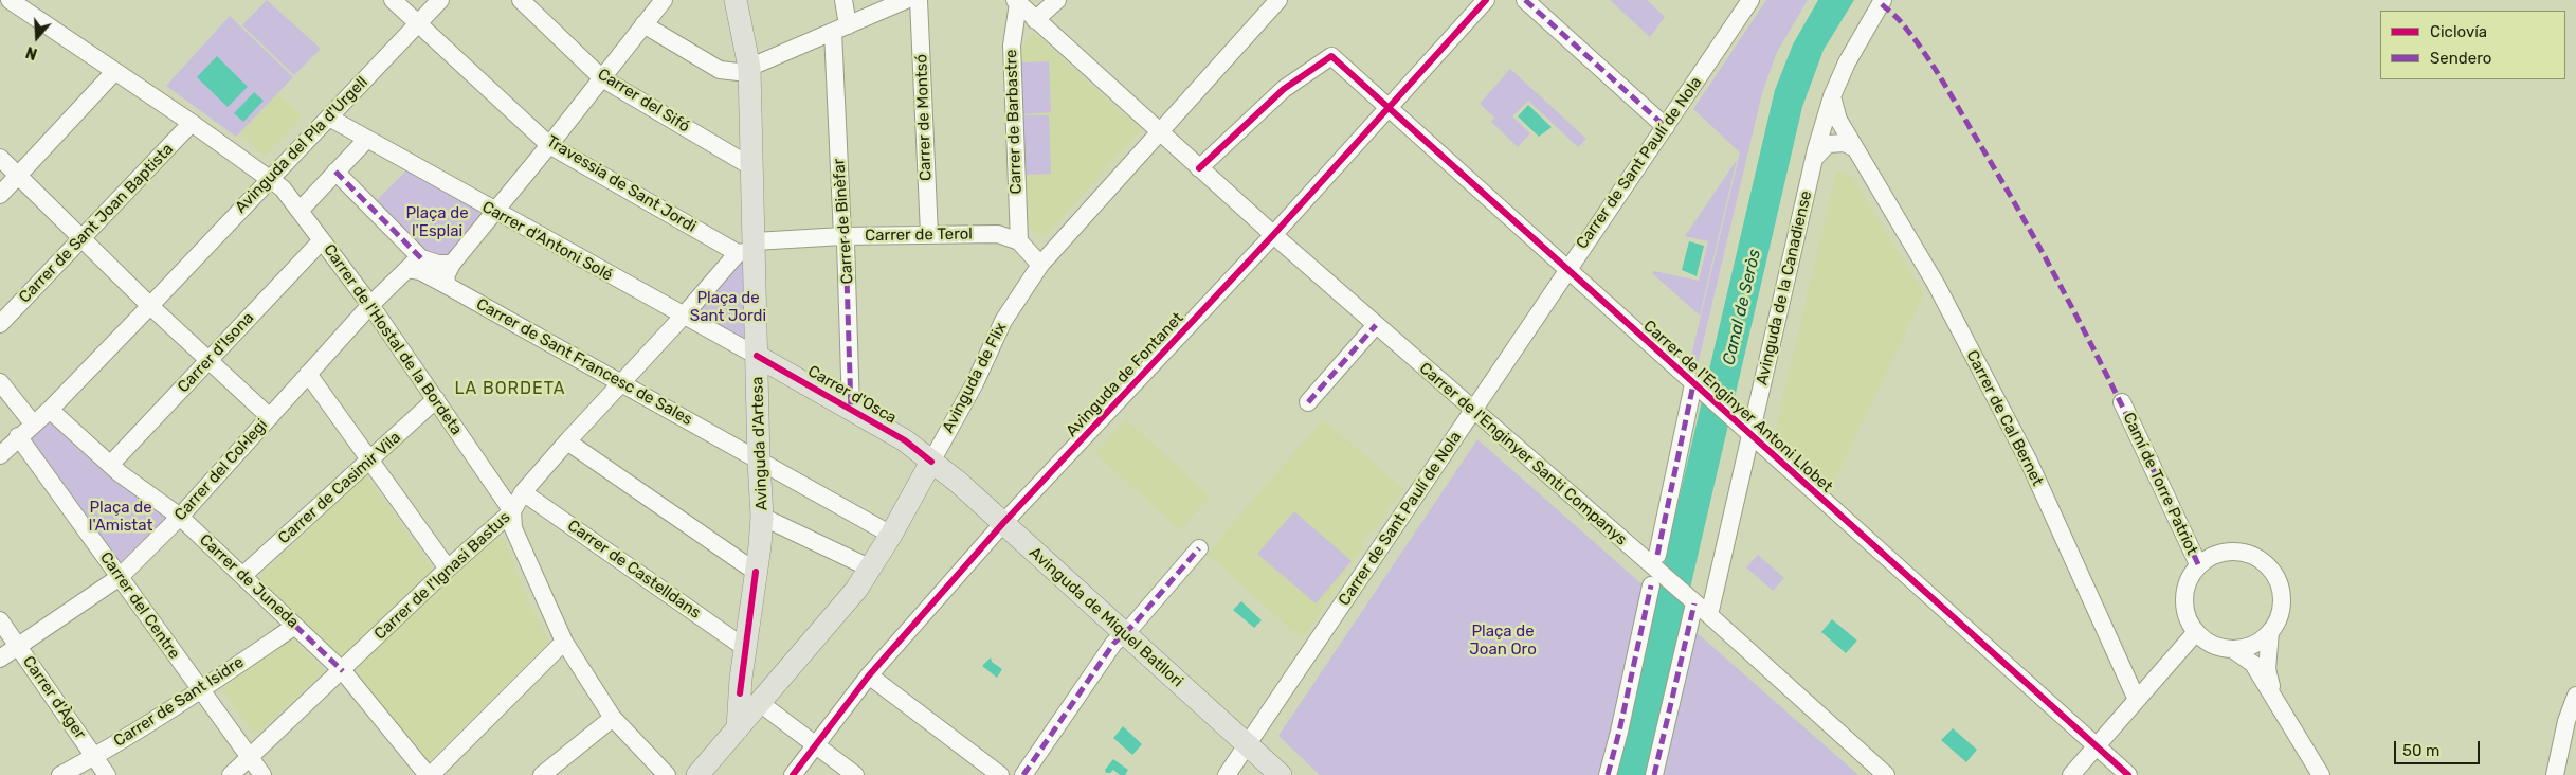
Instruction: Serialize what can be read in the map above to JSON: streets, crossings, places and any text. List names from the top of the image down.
{
  "streets": {
    "main road": [
      "Avinguda de Flix",
      "Carrer d'Osca",
      "Avinguda d'Artesa",
      "Avinguda de Miquel Batllori"
    ],
    "street": [
      "Carrer del Sifó",
      "Carrer de Montsó",
      "Carrer de Barbastre",
      "Avinguda del Pla d'Urgell",
      "Carrer de Sant Paulí de Nola",
      "Travessia de Sant Jordi",
      "Carrer de Binèfar",
      "Carrer de Sant Joan Baptista",
      "Carrer de Terol",
      "Carrer d'Antoni Solé",
      "Avinguda de la Canadiense",
      "Carrer de l'Hostal de la Bordeta",
      "Carrer d'Isona",
      "Carrer de Sant Francesc de Sales",
      "Avinguda de Fontanet",
      "Carrer de l'Enginyer Antoni Llobet",
      "Carrer de Cal Bernet",
      "Carrer de l'Enginyer Santi Companys",
      "Carrer del Col·legi",
      "Camí de Torre Patriot",
      "Carrer de Casimir Vila",
      "Carrer de Castelldans",
      "Carrer de l'Ignasi Bastus",
      "Carrer de Juneda",
      "Carrer del Centre",
      "Carrer d'Àger",
      "Carrer de Sant Isidre"
    ]
  },
  "crossings": [
    ["Carrer del Sifó", "Avinguda d'Artesa"],
    ["Carrer de Montsó", "Carrer de Terol"],
    ["Carrer de Barbastre", "Carrer de Terol"],
    ["Carrer de Barbastre", "Carrer de l'Enginyer Santi Companys"],
    ["Avinguda del Pla d'Urgell", "Travessia de Sant Jordi"],
    ["Avinguda del Pla d'Urgell", "Carrer d'Antoni Solé"],
    ["Avinguda del Pla d'Urgell", "Carrer de l'Hostal de la Bordeta"],
    ["Avinguda del Pla d'Urgell", "Carrer de Juneda"],
    ["Carrer de Sant Paulí de Nola", "Carrer de l'Enginyer Antoni Llobet"],
    ["Carrer de Sant Paulí de Nola", "Carrer de l'Enginyer Santi Companys"],
    ["Carrer de Sant Paulí de Nola", "Avinguda de Miquel Batllori"],
    ["Travessia de Sant Jordi", "Carrer de Terol"],
    ["Travessia de Sant Jordi", "Avinguda d'Artesa"],
    ["Carrer de Binèfar", "Carrer de Terol"],
    ["Carrer de Binèfar", "Carrer d'Osca"],
    ["Carrer de Sant Joan Baptista", "Carrer de l'Hostal de la Bordeta"],
    ["Carrer de Terol", "Avinguda d'Artesa"],
    ["Carrer d'Antoni Solé", "Carrer de l'Ignasi Bastus"],
    ["Avinguda de la Canadiense", "Carrer de l'Enginyer Antoni Llobet"],
    ["Avinguda de la Canadiense", "Carrer de Cal Bernet"],
    ["Avinguda de la Canadiense", "Carrer de l'Enginyer Santi Companys"],
    ["Carrer de l'Hostal de la Bordeta", "Carrer d'Isona"],
    ["Carrer de l'Hostal de la Bordeta", "Carrer del Col·legi"],
    ["Carrer de l'Hostal de la Bordeta", "Carrer de Casimir Vila"],
    ["Carrer de l'Hostal de la Bordeta", "Carrer de l'Ignasi Bastus"],
    ["Carrer d'Isona", "Carrer de Juneda"],
    ["Carrer de Sant Francesc de Sales", "Avinguda de Flix"],
    ["Carrer de Sant Francesc de Sales", "Avinguda d'Artesa"],
    ["Carrer de Sant Francesc de Sales", "Carrer del Col·legi"],
    ["Carrer de Sant Francesc de Sales", "Carrer de l'Ignasi Bastus"],
    ["Avinguda de Fontanet", "Carrer de l'Enginyer Antoni Llobet"],
    ["Avinguda de Fontanet", "Carrer de l'Enginyer Santi Companys"],
    ["Avinguda de Fontanet", "Avinguda de Miquel Batllori"],
    ["Avinguda de Flix", "Carrer d'Osca"],
    ["Avinguda de Flix", "Avinguda d'Artesa"],
    ["Avinguda de Flix", "Carrer de l'Enginyer Santi Companys"],
    ["Avinguda de Flix", "Avinguda de Miquel Batllori"],
    ["Carrer d'Osca", "Avinguda d'Artesa"],
    ["Carrer d'Osca", "Avinguda de Miquel Batllori"],
    ["Carrer de l'Enginyer Antoni Llobet", "Carrer de l'Enginyer Santi Companys"],
    ["Avinguda d'Artesa", "Carrer de Castelldans"],
    ["Carrer del Col·legi", "Carrer de Juneda"],
    ["Carrer del Col·legi", "Carrer del Centre"],
    ["Carrer del Col·legi", "Carrer d'Àger"],
    ["Carrer de Casimir Vila", "Carrer de Juneda"],
    ["Carrer de Castelldans", "Carrer de l'Ignasi Bastus"],
    ["Carrer de l'Ignasi Bastus", "Carrer de Juneda"],
    ["Carrer de l'Ignasi Bastus", "Carrer del Centre"],
    ["Carrer de Juneda", "Carrer de Sant Isidre"],
    ["Carrer del Centre", "Carrer de Sant Isidre"],
    ["Carrer d'Àger", "Carrer de Sant Isidre"]
  ],
  "districts": ["LA BORDETA"],
  "water": ["Canal de Seròs"],
  "parks": [
    "Plaça de l'Esplai",
    "Plaça de Sant Jordi",
    "Plaça de l'Amistat",
    "Plaça de Joan Oro"
  ],
  "legend": ["Ciclovía", "Sendero"],
  "scale_bar": "50 m",
  "north": "bottom"
}
